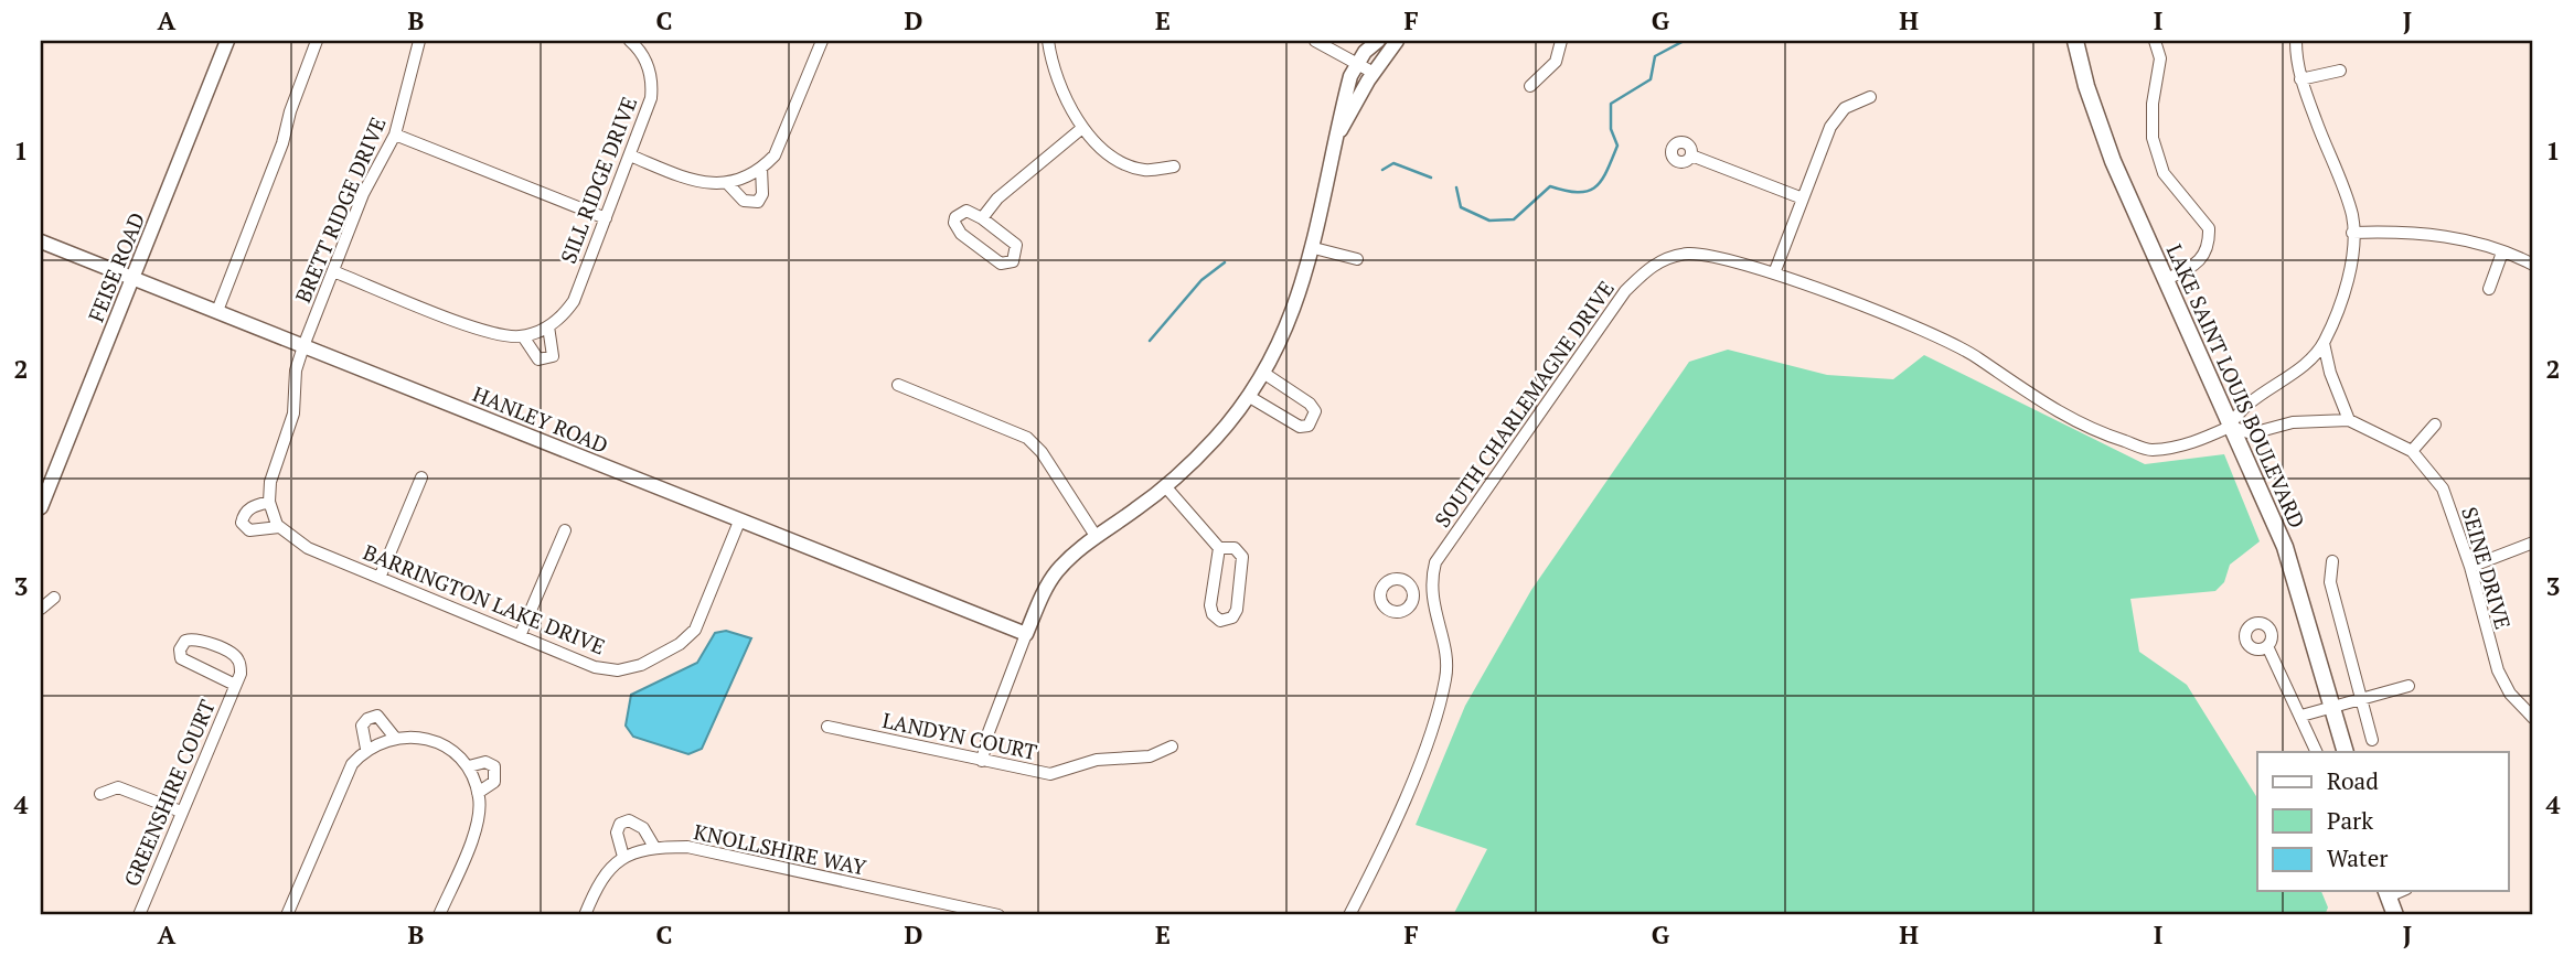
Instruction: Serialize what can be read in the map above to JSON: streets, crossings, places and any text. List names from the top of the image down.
{
  "streets": {
    "main road": ["LAKE SAINT LOUIS BOULEVARD"],
    "street": [
      "SILL RIDGE DRIVE",
      "BRETT RIDGE DRIVE",
      "FEISE ROAD",
      "SOUTH CHARLEMAGNE DRIVE",
      "HANLEY ROAD",
      "SEINE DRIVE",
      "BARRINGTON LAKE DRIVE",
      "LANDYN COURT",
      "GREENSHIRE COURT",
      "KNOLLSHIRE WAY"
    ]
  },
  "crossings": [
    ["SILL RIDGE DRIVE", "BRETT RIDGE DRIVE"],
    ["BRETT RIDGE DRIVE", "HANLEY ROAD"],
    ["FEISE ROAD", "HANLEY ROAD"],
    ["LAKE SAINT LOUIS BOULEVARD", "SOUTH CHARLEMAGNE DRIVE"],
    ["LAKE SAINT LOUIS BOULEVARD", "SEINE DRIVE"],
    ["SOUTH CHARLEMAGNE DRIVE", "SEINE DRIVE"],
    ["HANLEY ROAD", "BARRINGTON LAKE DRIVE"]
  ],
  "legend": ["Road", "Park", "Water"],
  "grid": {
    "columns": [
      "A",
      "B",
      "C",
      "D",
      "E",
      "F",
      "G",
      "H",
      "I",
      "J"
    ],
    "rows": [
      "1",
      "2",
      "3",
      "4"
    ]
  }
}
